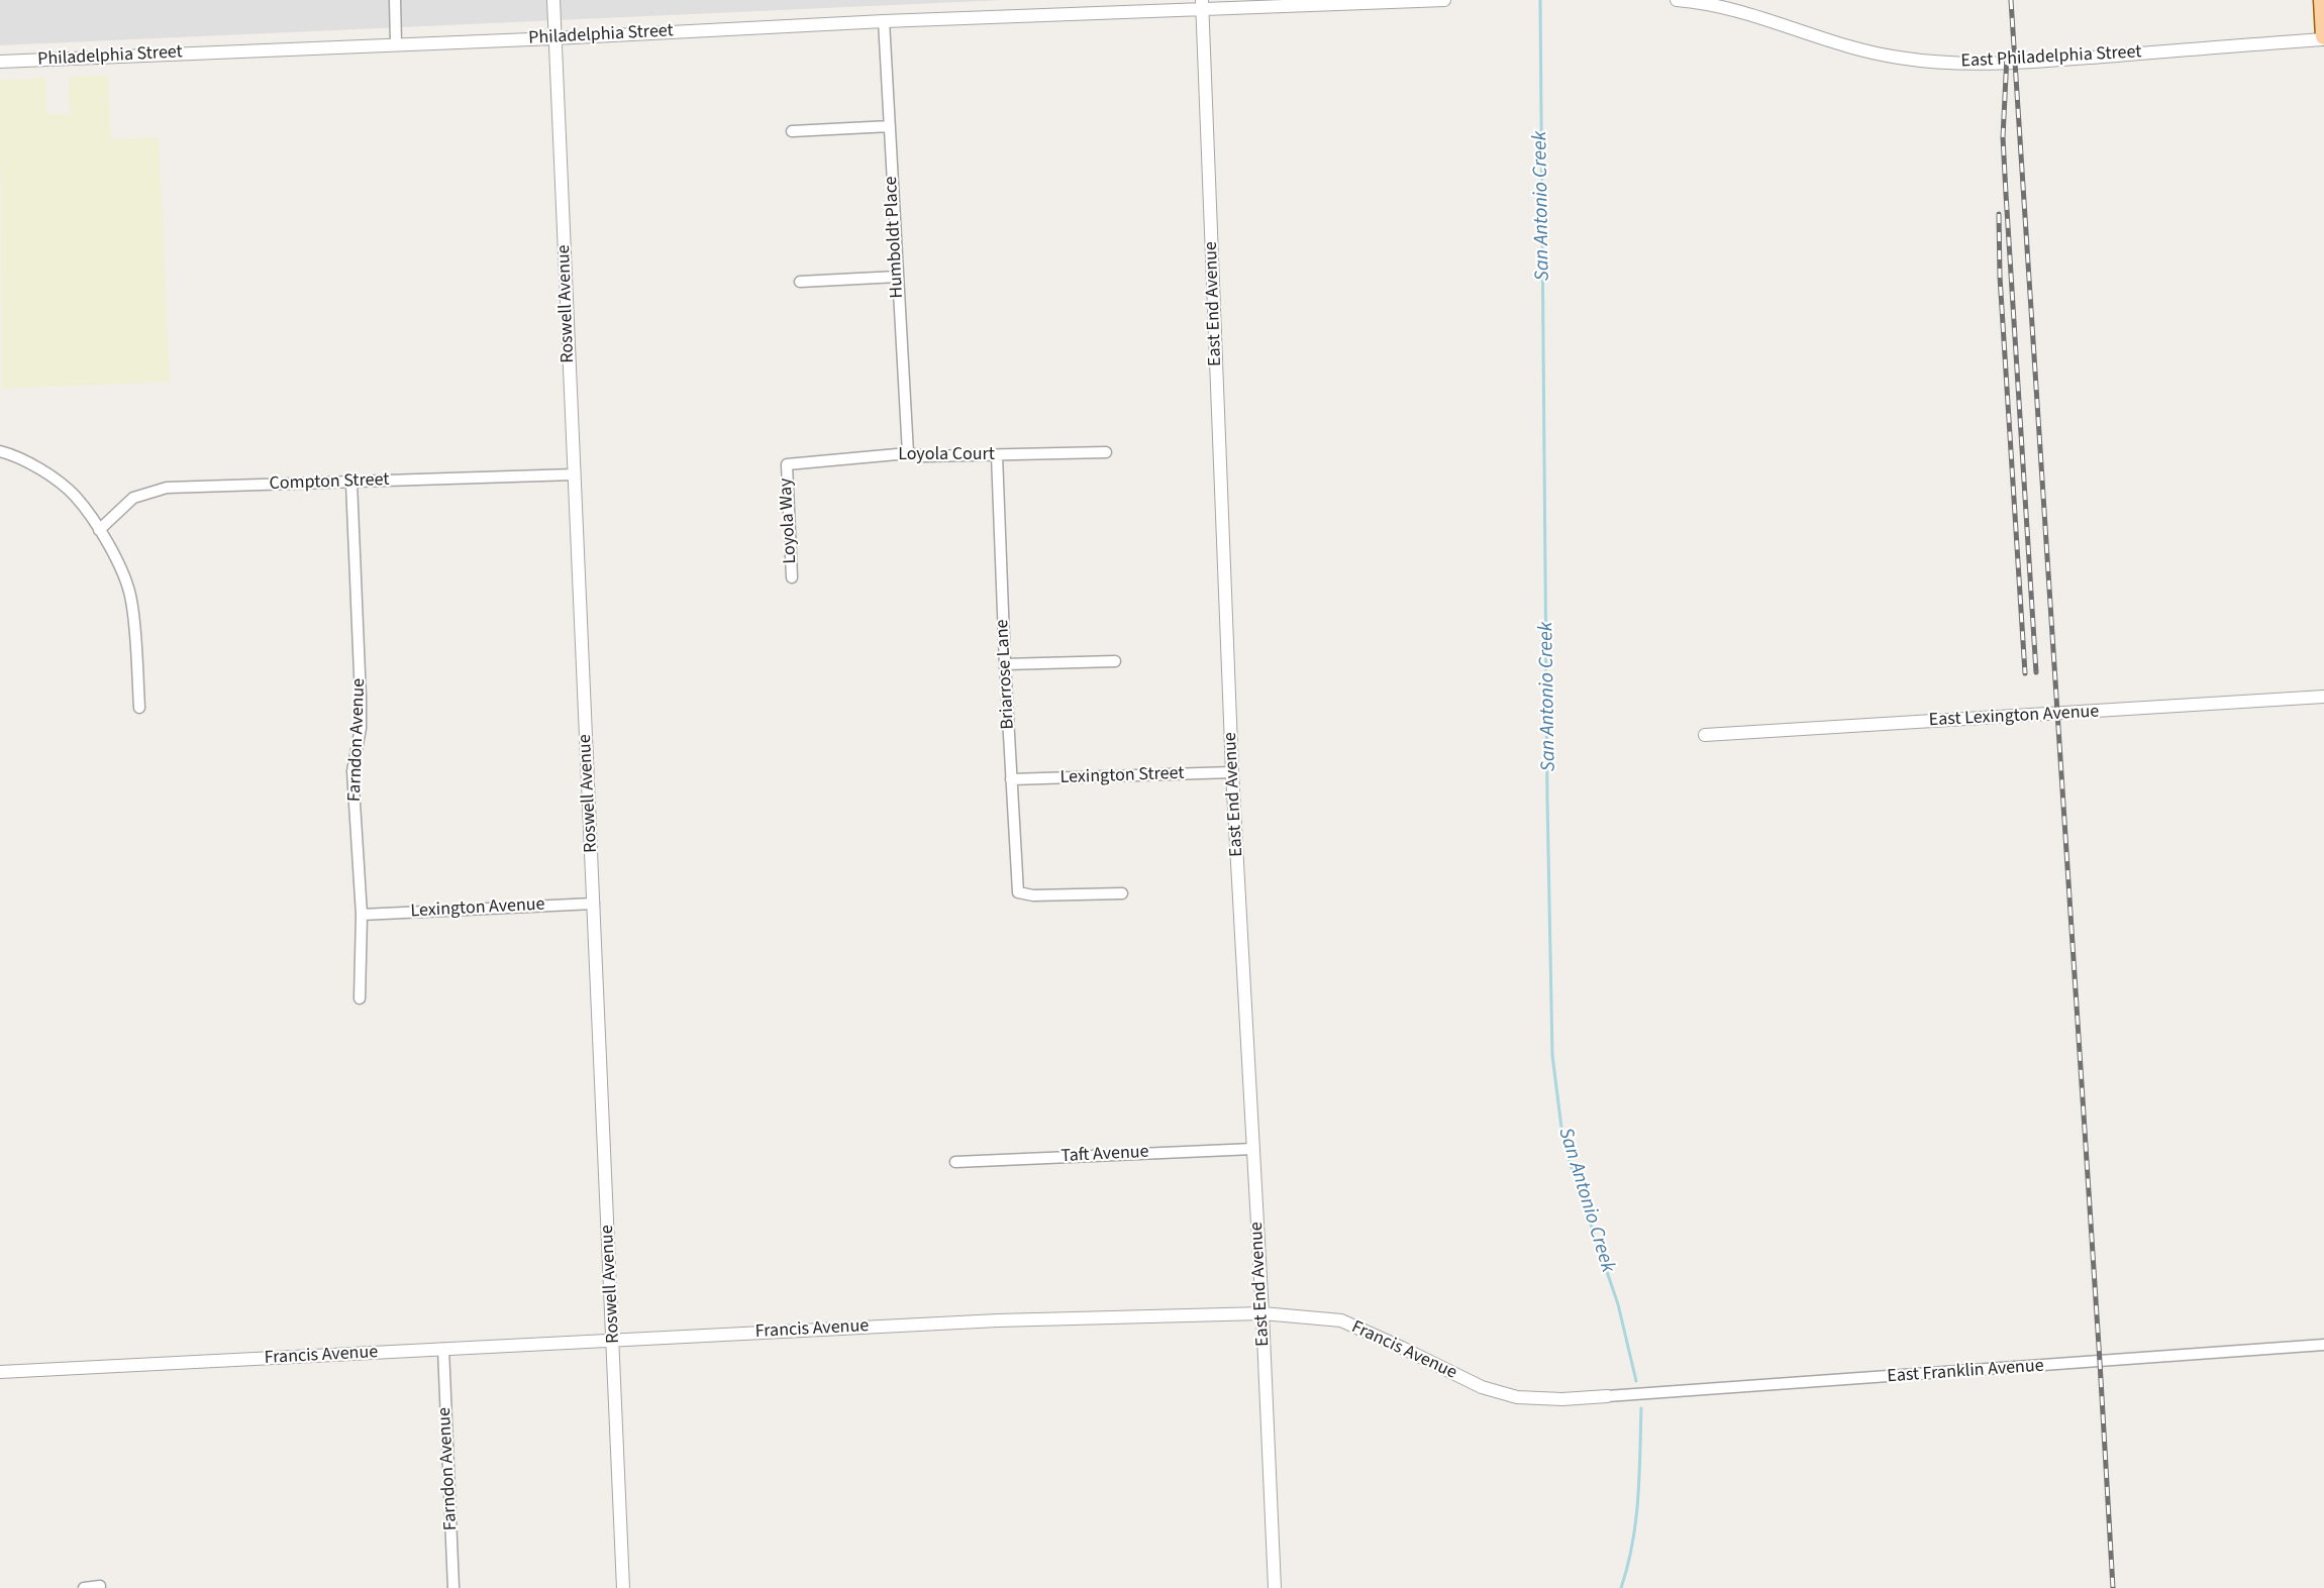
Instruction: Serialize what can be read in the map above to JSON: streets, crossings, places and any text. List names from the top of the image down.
{
  "streets": {
    "street": [
      "Philadelphia Street",
      "East Philadelphia Street",
      "Humboldt Place",
      "Roswell Avenue",
      "East End Avenue",
      "Loyola Court",
      "Compton Street",
      "Loyola Way",
      "Briarrose Lane",
      "East Lexington Avenue",
      "Farndon Avenue",
      "Lexington Street",
      "Lexington Avenue",
      "Taft Avenue",
      "Francis Avenue",
      "East Franklin Avenue"
    ]
  },
  "crossings": [
    ["Philadelphia Street", "Humboldt Place"],
    ["Philadelphia Street", "Roswell Avenue"],
    ["Philadelphia Street", "East End Avenue"],
    ["Humboldt Place", "Loyola Court"],
    ["Roswell Avenue", "Compton Street"],
    ["Roswell Avenue", "Lexington Avenue"],
    ["Roswell Avenue", "Francis Avenue"],
    ["East End Avenue", "Lexington Street"],
    ["East End Avenue", "Taft Avenue"],
    ["East End Avenue", "Francis Avenue"],
    ["Loyola Court", "Loyola Way"],
    ["Loyola Court", "Briarrose Lane"],
    ["Compton Street", "Farndon Avenue"],
    ["Briarrose Lane", "Lexington Street"],
    ["Farndon Avenue", "Lexington Avenue"],
    ["Farndon Avenue", "Francis Avenue"],
    ["Francis Avenue", "East Franklin Avenue"]
  ],
  "water": ["San Antonio Creek"]
}
